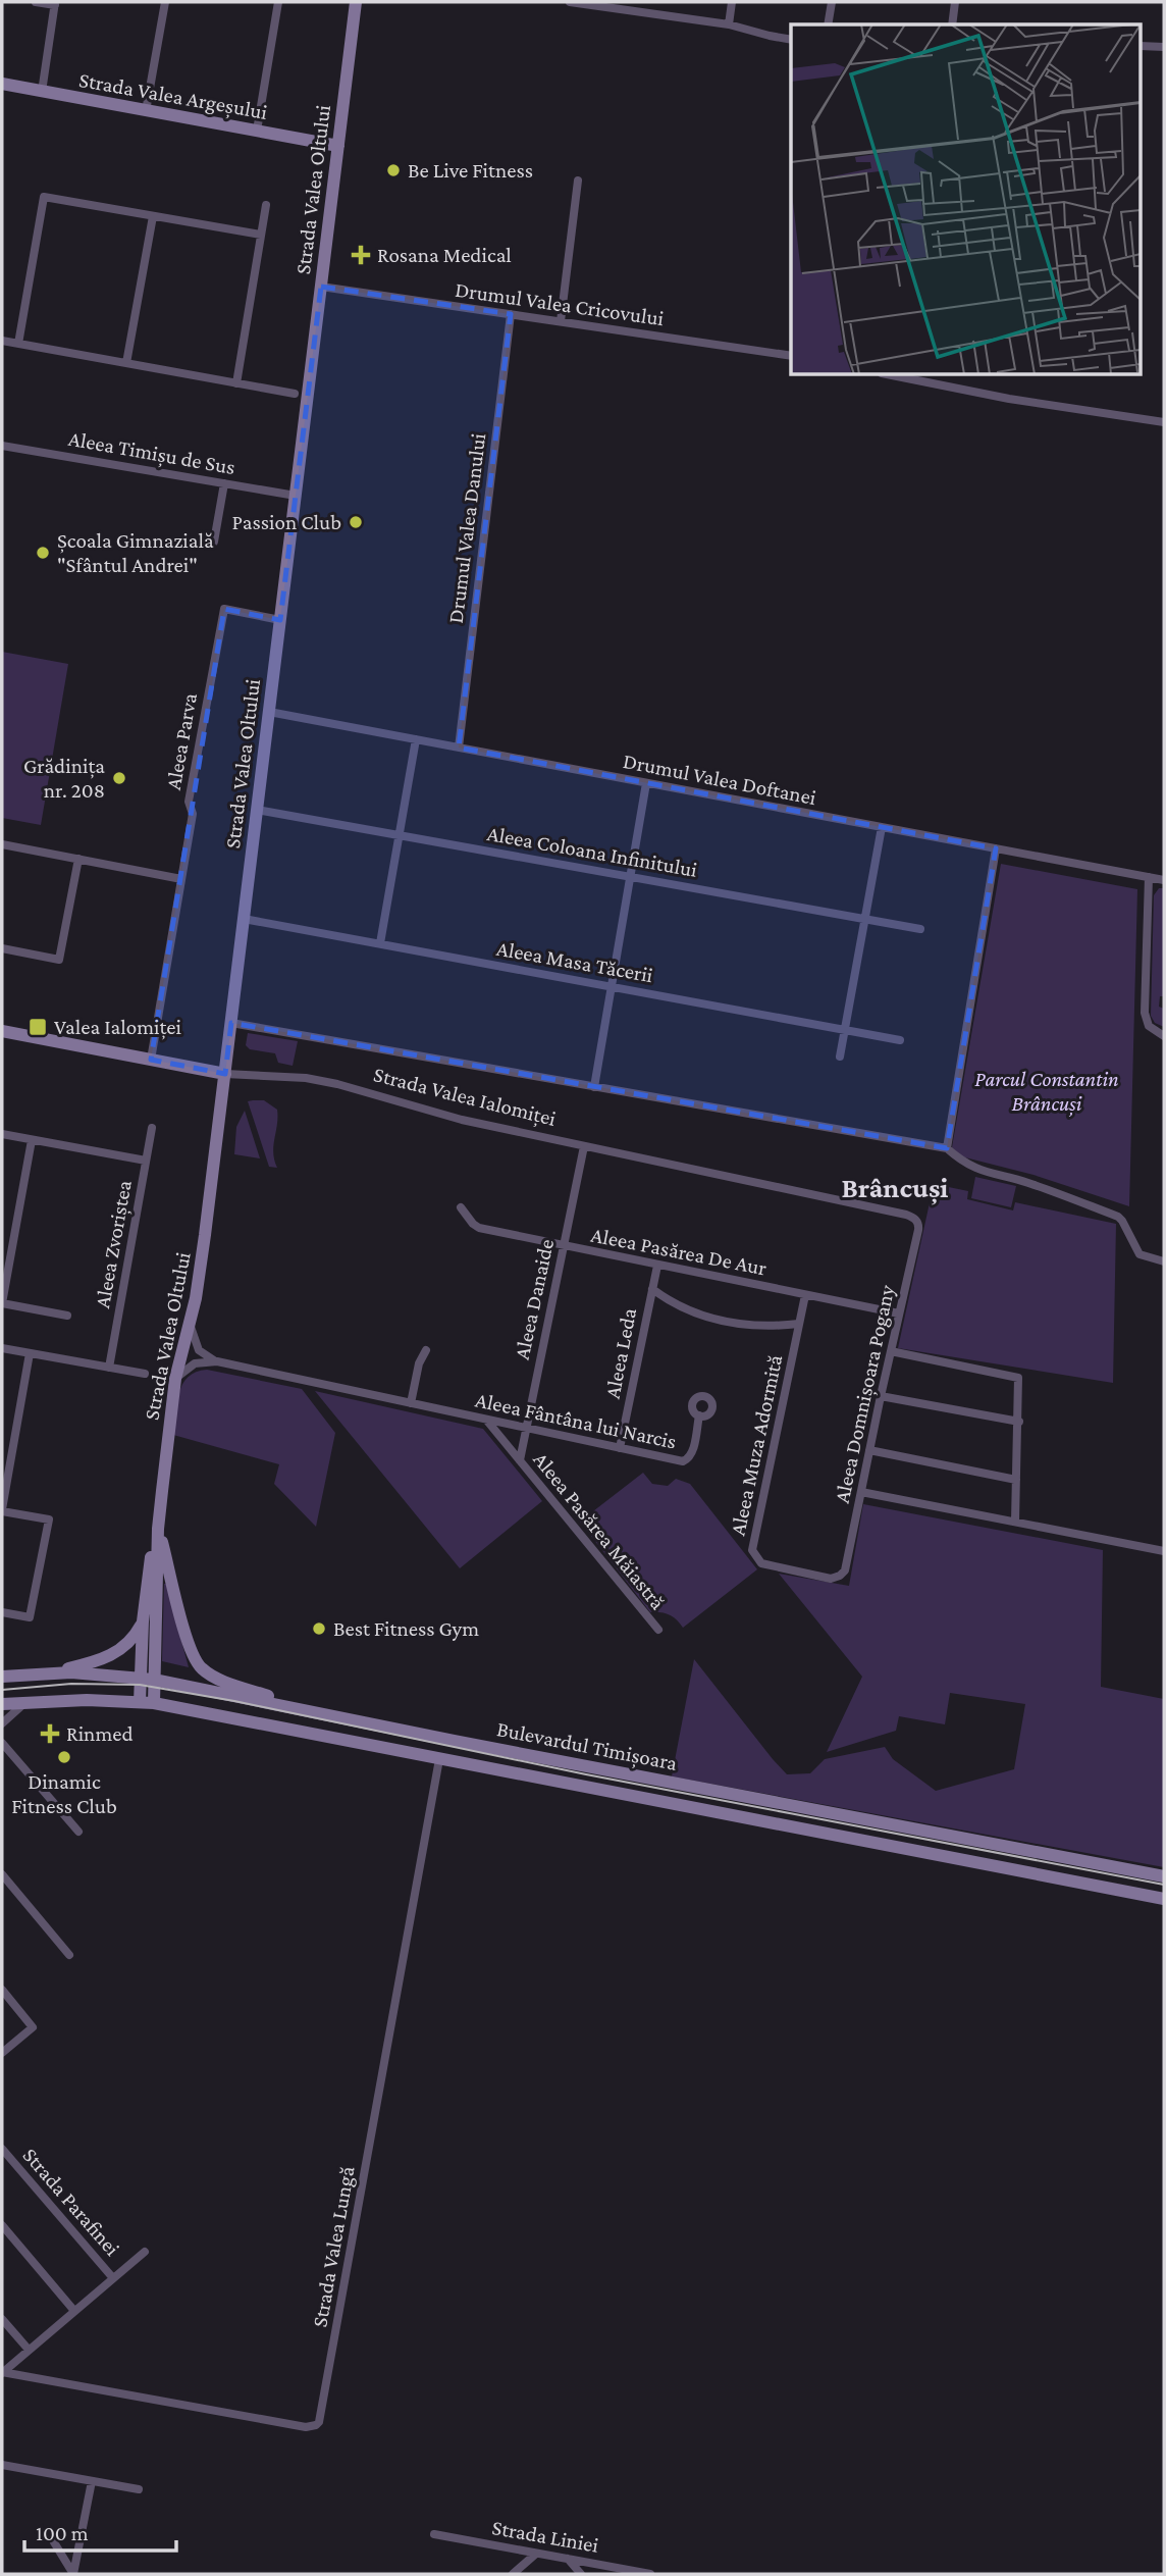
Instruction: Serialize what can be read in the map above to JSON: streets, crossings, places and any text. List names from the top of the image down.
{
  "streets": {
    "main road": [
      "Strada Valea Argeșului",
      "Strada Valea Oltului",
      "Strada Valea Ialomiței",
      "Bulevardul Timișoara"
    ],
    "street": [
      "Drumul Valea Cricovului",
      "Aleea Timișu de Sus",
      "Drumul Valea Danului",
      "Aleea Parva",
      "Drumul Valea Doftanei",
      "Aleea Coloana Infinitului",
      "Aleea Masa Tăcerii",
      "Aleea Zvoriștea",
      "Aleea Pasărea De Aur",
      "Aleea Danaide",
      "Aleea Leda",
      "Aleea Domnișoara Pogany",
      "Aleea Fântâna lui Narcis",
      "Aleea Muza Adormită",
      "Aleea Pasărea Măiastră",
      "Strada Parafinei",
      "Strada Valea Lungă",
      "Strada Liniei"
    ]
  },
  "crossings": [
    ["Strada Valea Argeșului", "Strada Valea Oltului"],
    ["Strada Valea Oltului", "Drumul Valea Cricovului"],
    ["Strada Valea Oltului", "Aleea Timișu de Sus"],
    ["Strada Valea Oltului", "Aleea Parva"],
    ["Strada Valea Oltului", "Drumul Valea Doftanei"],
    ["Strada Valea Oltului", "Aleea Coloana Infinitului"],
    ["Strada Valea Oltului", "Aleea Masa Tăcerii"],
    ["Strada Valea Oltului", "Strada Valea Ialomiței"],
    ["Strada Valea Oltului", "Bulevardul Timișoara"],
    ["Drumul Valea Cricovului", "Drumul Valea Danului"],
    ["Drumul Valea Danului", "Drumul Valea Doftanei"],
    ["Aleea Parva", "Strada Valea Ialomiței"],
    ["Strada Valea Ialomiței", "Aleea Danaide"],
    ["Strada Valea Ialomiței", "Aleea Domnișoara Pogany"],
    ["Aleea Pasărea De Aur", "Aleea Danaide"],
    ["Aleea Pasărea De Aur", "Aleea Leda"],
    ["Aleea Pasărea De Aur", "Aleea Domnișoara Pogany"],
    ["Aleea Pasărea De Aur", "Aleea Muza Adormită"],
    ["Aleea Danaide", "Aleea Fântâna lui Narcis"],
    ["Aleea Danaide", "Aleea Pasărea Măiastră"],
    ["Aleea Leda", "Aleea Fântâna lui Narcis"],
    ["Aleea Domnișoara Pogany", "Aleea Muza Adormită"],
    ["Aleea Fântâna lui Narcis", "Aleea Pasărea Măiastră"],
    ["Bulevardul Timișoara", "Strada Valea Lungă"],
    ["Strada Parafinei", "Strada Valea Lungă"]
  ],
  "districts": ["Brâncuși"],
  "parks": ["Parcul Constantin Brâncuși"],
  "places": {
    "other": [
      "Be Live Fitness",
      "Passion Club",
      "Școala Gimnazială \"Sfântul Andrei\"",
      "Grădinița nr. 208",
      "Best Fitness Gym",
      "Dinamic Fitness Club"
    ],
    "health": ["Rosana Medical", "Rinmed"],
    "transit": ["Valea Ialomiței"]
  },
  "scale_bar": "100 m"
}
